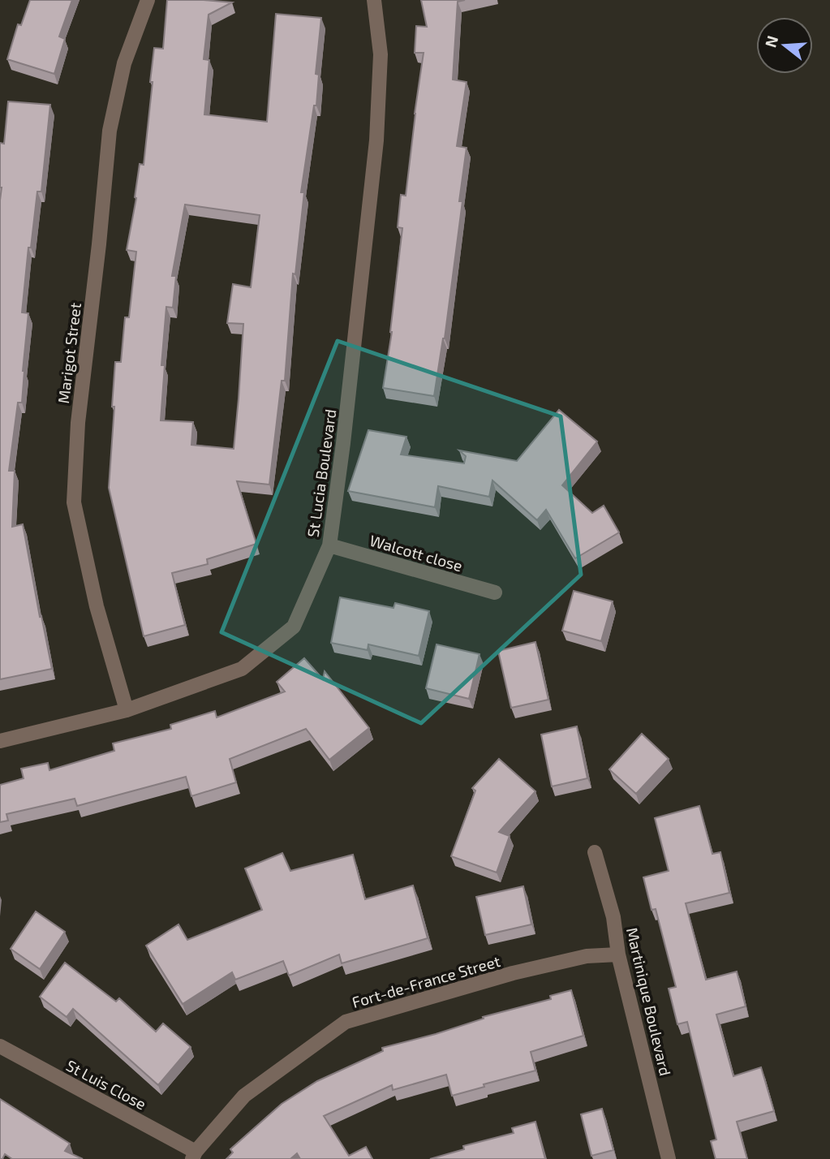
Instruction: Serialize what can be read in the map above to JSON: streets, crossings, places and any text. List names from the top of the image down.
{
  "streets": {
    "street": [
      "Marigot Street",
      "St Lucia Boulevard",
      "Walcott close",
      "Fort-de-France Street",
      "Martinique Boulevard",
      "St Luis Close"
    ]
  },
  "crossings": [
    ["Marigot Street", "St Lucia Boulevard"],
    ["St Lucia Boulevard", "Walcott close"],
    ["Fort-de-France Street", "Martinique Boulevard"],
    ["Fort-de-France Street", "St Luis Close"]
  ],
  "north": "left"
}
